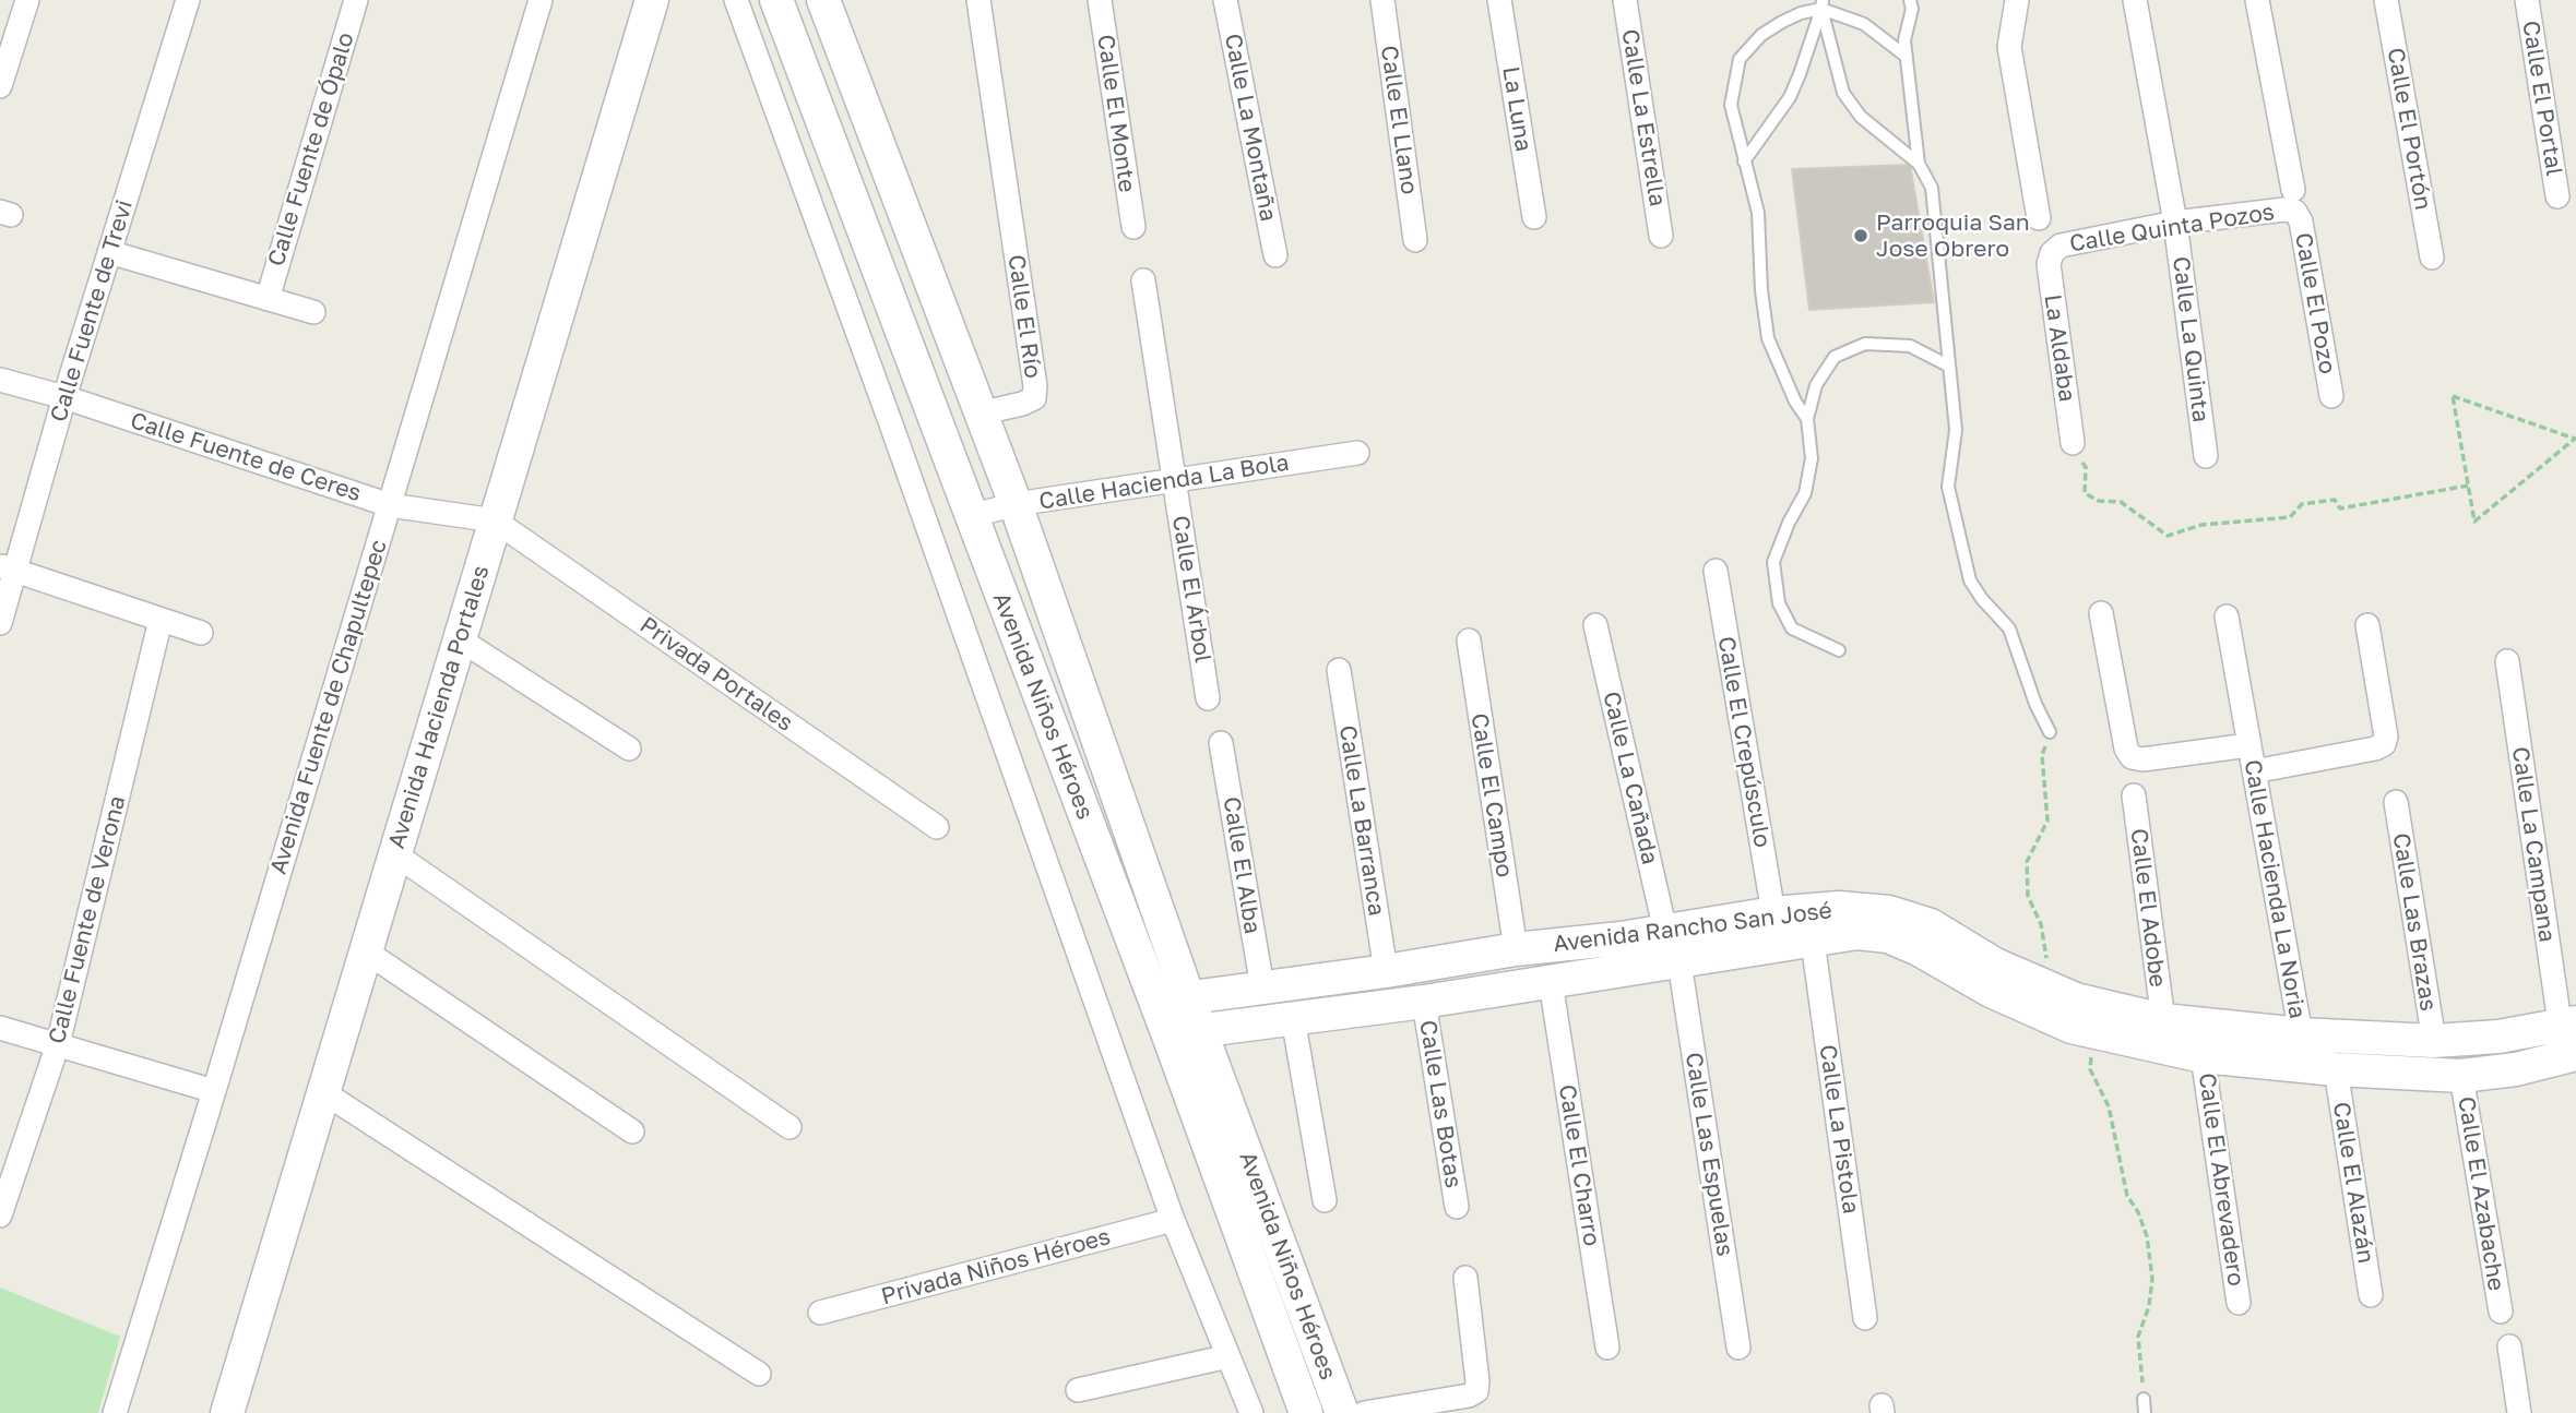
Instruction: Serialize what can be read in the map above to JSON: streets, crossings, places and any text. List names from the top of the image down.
{
  "streets": {
    "main road": ["Avenida Niños Héroes", "Avenida Hacienda Portales", "Avenida Rancho San José"],
    "street": [
      "Calle El Portal",
      "La Luna",
      "Calle El Monte",
      "Calle La Estrella",
      "Calle El Llano",
      "Calle La Montaña",
      "Calle El Portón",
      "Calle Fuente de Ópalo",
      "Calle Quinta Pozos",
      "Calle El Pozo",
      "Calle Fuente de Trevi",
      "Calle El Río",
      "Calle La Quinta",
      "La Aldaba",
      "Calle Fuente de Ceres",
      "Calle Hacienda La Bola",
      "Calle El Árbol",
      "Privada Portales",
      "Avenida Fuente de Chapultepec",
      "Calle El Crepúsculo",
      "Calle La Cañada",
      "Calle El Campo",
      "Calle La Barranca",
      "Calle La Campana",
      "Calle El Alba",
      "Calle Hacienda La Noria",
      "Calle El Adobe",
      "Calle Fuente de Verona",
      "Calle Las Brazas",
      "Calle Las Botas",
      "Calle La Pistola",
      "Calle Las Espuelas",
      "Calle El Charro",
      "Calle El Abrevadero",
      "Calle El Alazán",
      "Calle El Azabache",
      "Privada Niños Héroes"
    ]
  },
  "crossings": [
    ["Calle Fuente de Ópalo", "Calle Fuente de Trevi"],
    ["Calle Quinta Pozos", "Calle El Pozo"],
    ["Calle Quinta Pozos", "Calle La Quinta"],
    ["Calle Quinta Pozos", "La Aldaba"],
    ["Calle Fuente de Trevi", "Calle Fuente de Ceres"],
    ["Calle El Río", "Avenida Niños Héroes"],
    ["Calle Fuente de Ceres", "Privada Portales"],
    ["Calle Fuente de Ceres", "Avenida Fuente de Chapultepec"],
    ["Calle Fuente de Ceres", "Avenida Hacienda Portales"],
    ["Calle Hacienda La Bola", "Calle El Árbol"],
    ["Calle Hacienda La Bola", "Avenida Niños Héroes"],
    ["Privada Portales", "Avenida Hacienda Portales"],
    ["Avenida Niños Héroes", "Avenida Rancho San José"],
    ["Calle El Crepúsculo", "Avenida Rancho San José"],
    ["Calle La Cañada", "Avenida Rancho San José"],
    ["Calle La Cañada", "Calle Las Espuelas"],
    ["Calle El Campo", "Avenida Rancho San José"],
    ["Calle La Barranca", "Avenida Rancho San José"],
    ["Calle La Campana", "Avenida Rancho San José"],
    ["Calle El Alba", "Avenida Rancho San José"],
    ["Calle Hacienda La Noria", "Avenida Rancho San José"],
    ["Calle El Adobe", "Avenida Rancho San José"],
    ["Calle Las Brazas", "Avenida Rancho San José"],
    ["Avenida Rancho San José", "Calle Las Botas"],
    ["Avenida Rancho San José", "Calle La Pistola"],
    ["Avenida Rancho San José", "Calle Las Espuelas"],
    ["Avenida Rancho San José", "Calle El Charro"],
    ["Avenida Rancho San José", "Calle El Abrevadero"],
    ["Avenida Rancho San José", "Calle El Alazán"],
    ["Avenida Rancho San José", "Calle El Azabache"]
  ],
  "places": ["Parroquia San Jose Obrero"]
}
